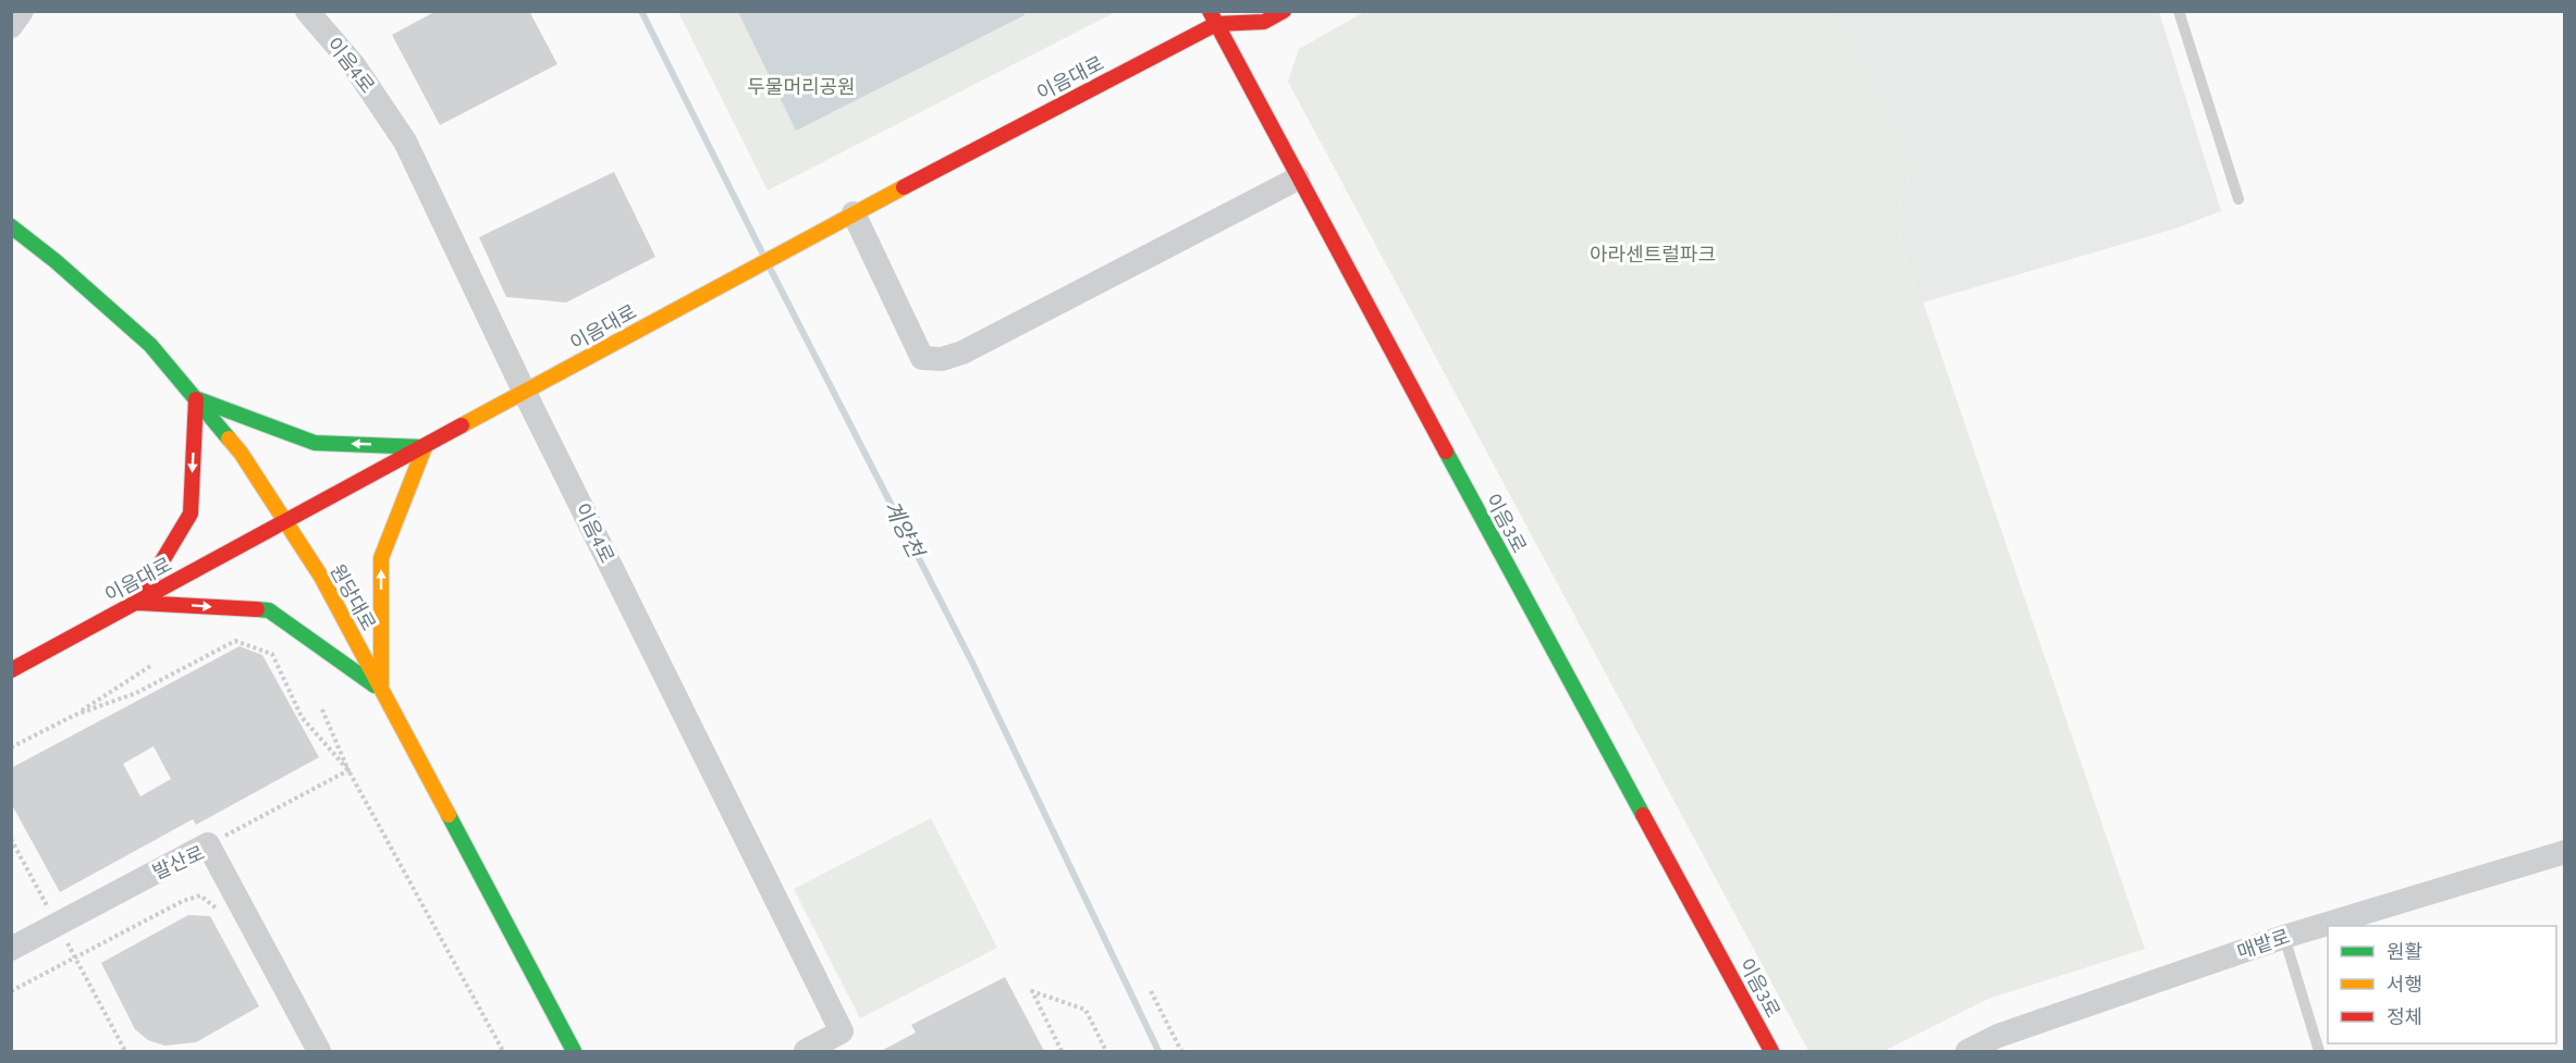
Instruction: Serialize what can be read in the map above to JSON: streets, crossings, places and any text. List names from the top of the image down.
{
  "streets": {
    "main road": ["이음대로", "이음3로", "원당대로"],
    "street": ["이음4로", "발산로", "매밭로"]
  },
  "crossings": [
    ["이음4로", "이음대로"],
    ["이음대로", "이음3로"],
    ["이음대로", "원당대로"]
  ],
  "water": ["계양천"],
  "parks": ["두물머리공원", "아라센트럴파크"],
  "legend": ["원활", "서행", "정체"]
}
